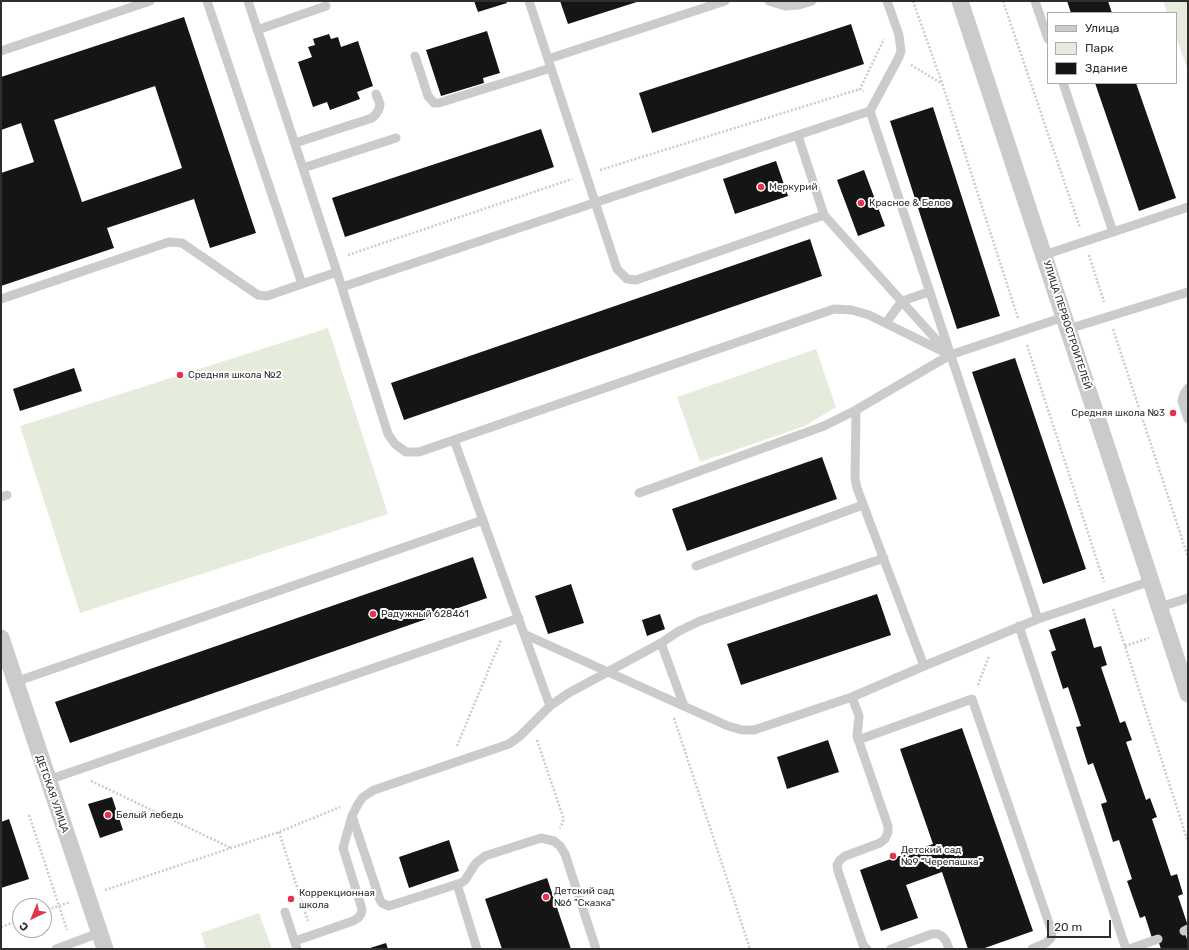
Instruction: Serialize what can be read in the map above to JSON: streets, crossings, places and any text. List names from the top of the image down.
{
  "streets": {
    "street": ["УЛИЦА ПЕРВОСТРОИТЕЛЕЙ", "ДЕТСКАЯ УЛИЦА"]
  },
  "places": [
    "Меркурий",
    "Красное & Белое",
    "Средняя школа №2",
    "Средняя школа №3",
    "Радужный 628461",
    "Белый лебедь",
    "Детский сад №9 \"Черепашка\"",
    "Детский сад №6 \"Сказка\"",
    "Коррекционная школа"
  ],
  "legend": ["Улица", "Парк", "Здание"],
  "scale_bar": "20 m",
  "north": "bottom left"
}
